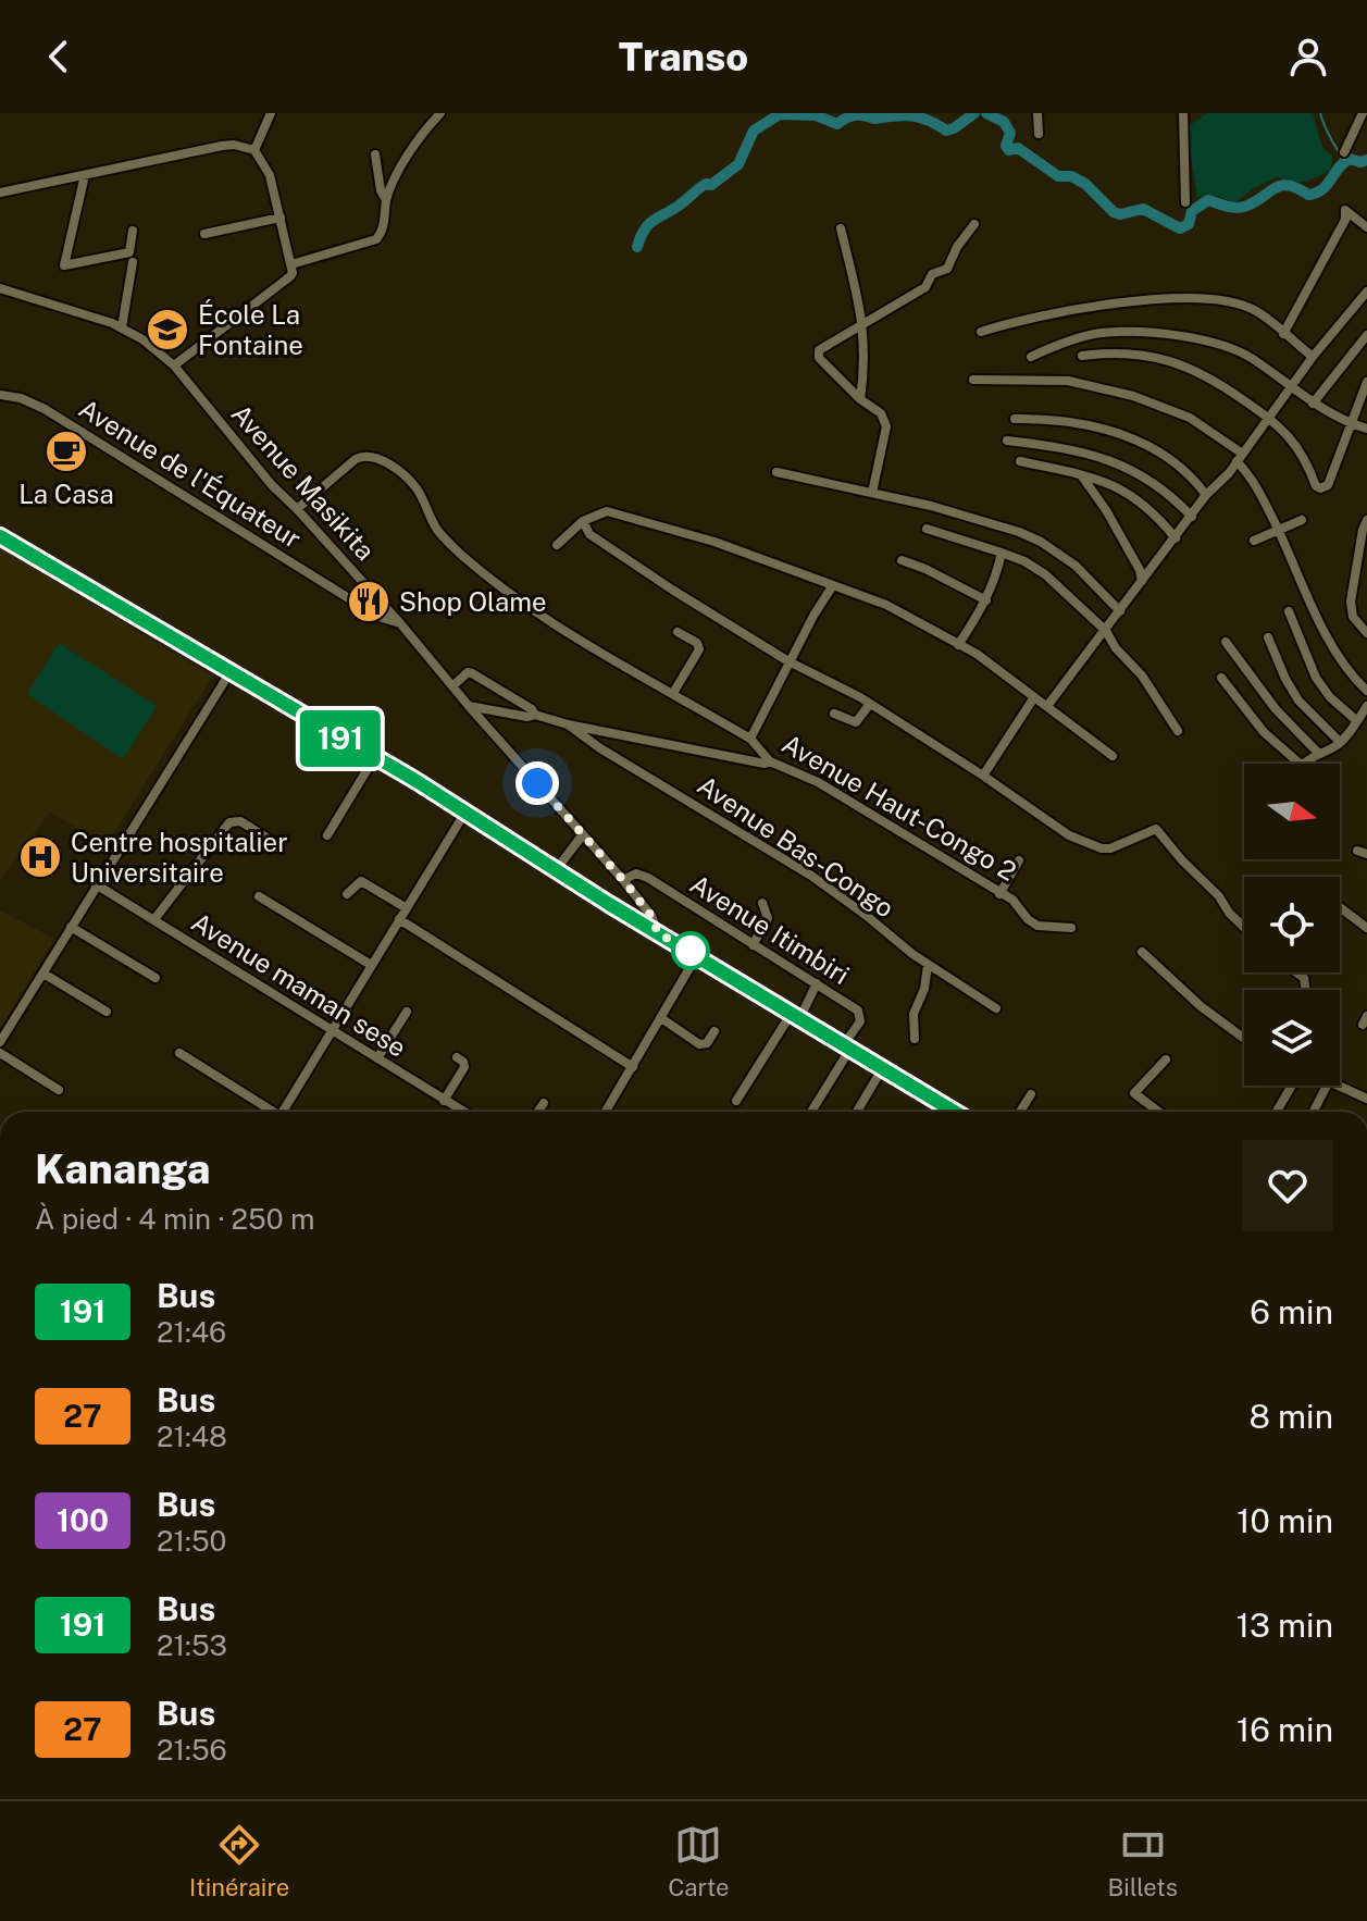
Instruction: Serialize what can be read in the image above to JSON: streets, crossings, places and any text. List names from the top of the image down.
{
  "streets": {
    "street": [
      "Avenue de l'Équateur",
      "Avenue Masikita",
      "Avenue Haut-Congo 2",
      "Avenue Bas-Congo",
      "Avenue Itimbiri",
      "Avenue maman sese"
    ]
  },
  "crossings": [
    ["Avenue de l'Équateur", "Avenue Masikita"],
    ["Avenue Masikita", "Avenue Haut-Congo 2"],
    ["Avenue Masikita", "Avenue Itimbiri"]
  ],
  "places": {
    "school or university": ["École La Fontaine"],
    "cafe": ["La Casa"],
    "restaurant": ["Shop Olame"],
    "hospital": ["Centre hospitalier Universitaire"]
  },
  "lines": ["bus line 191"],
  "north": "right",
  "page": {
    "header": "Transo",
    "on_map": "191",
    "heading": ["Kananga", "À pied · 4 min · 250 m"],
    "list": [
      {
        "mark": "191",
        "name": "Bus",
        "note": "21:46",
        "value": "6 min"
      },
      {
        "mark": "27",
        "name": "Bus",
        "note": "21:48",
        "value": "8 min"
      },
      {
        "mark": "100",
        "name": "Bus",
        "note": "21:50",
        "value": "10 min"
      },
      {
        "mark": "191",
        "name": "Bus",
        "note": "21:53",
        "value": "13 min"
      },
      {
        "mark": "27",
        "name": "Bus",
        "note": "21:56",
        "value": "16 min"
      }
    ],
    "tabs": ["Itinéraire", "Carte", "Billets"]
  }
}
